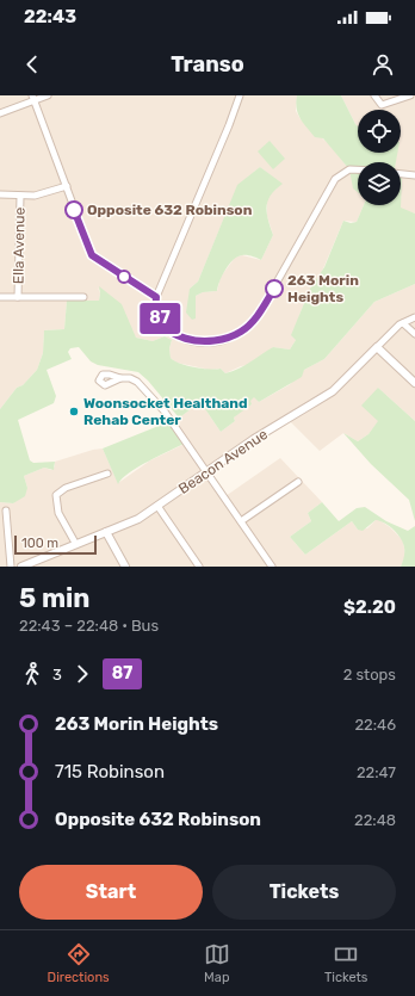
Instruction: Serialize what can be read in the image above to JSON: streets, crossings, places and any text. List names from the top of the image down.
{
  "streets": {
    "street": ["Ella Avenue", "Beacon Avenue"]
  },
  "places": ["Opposite 632 Robinson", "263 Morin Heights", "Woonsocket Healthand Rehab Center"],
  "lines": ["bus line 87"],
  "scale_bar": "100 m",
  "page": {
    "status": "22:43",
    "header": "Transo",
    "on_map": "87",
    "scale": "100 m",
    "heading": ["5 min", "22:43 – 22:48 · Bus", "$2.20"],
    "legs": ["3", "87", "2 stops"],
    "list": [
      {
        "name": "263 Morin Heights",
        "value": "22:46"
      },
      {
        "name": "715 Robinson",
        "value": "22:47"
      },
      {
        "name": "Opposite 632 Robinson",
        "value": "22:48"
      }
    ],
    "buttons": ["Start", "Tickets"],
    "tabs": ["Directions", "Map", "Tickets"]
  }
}
